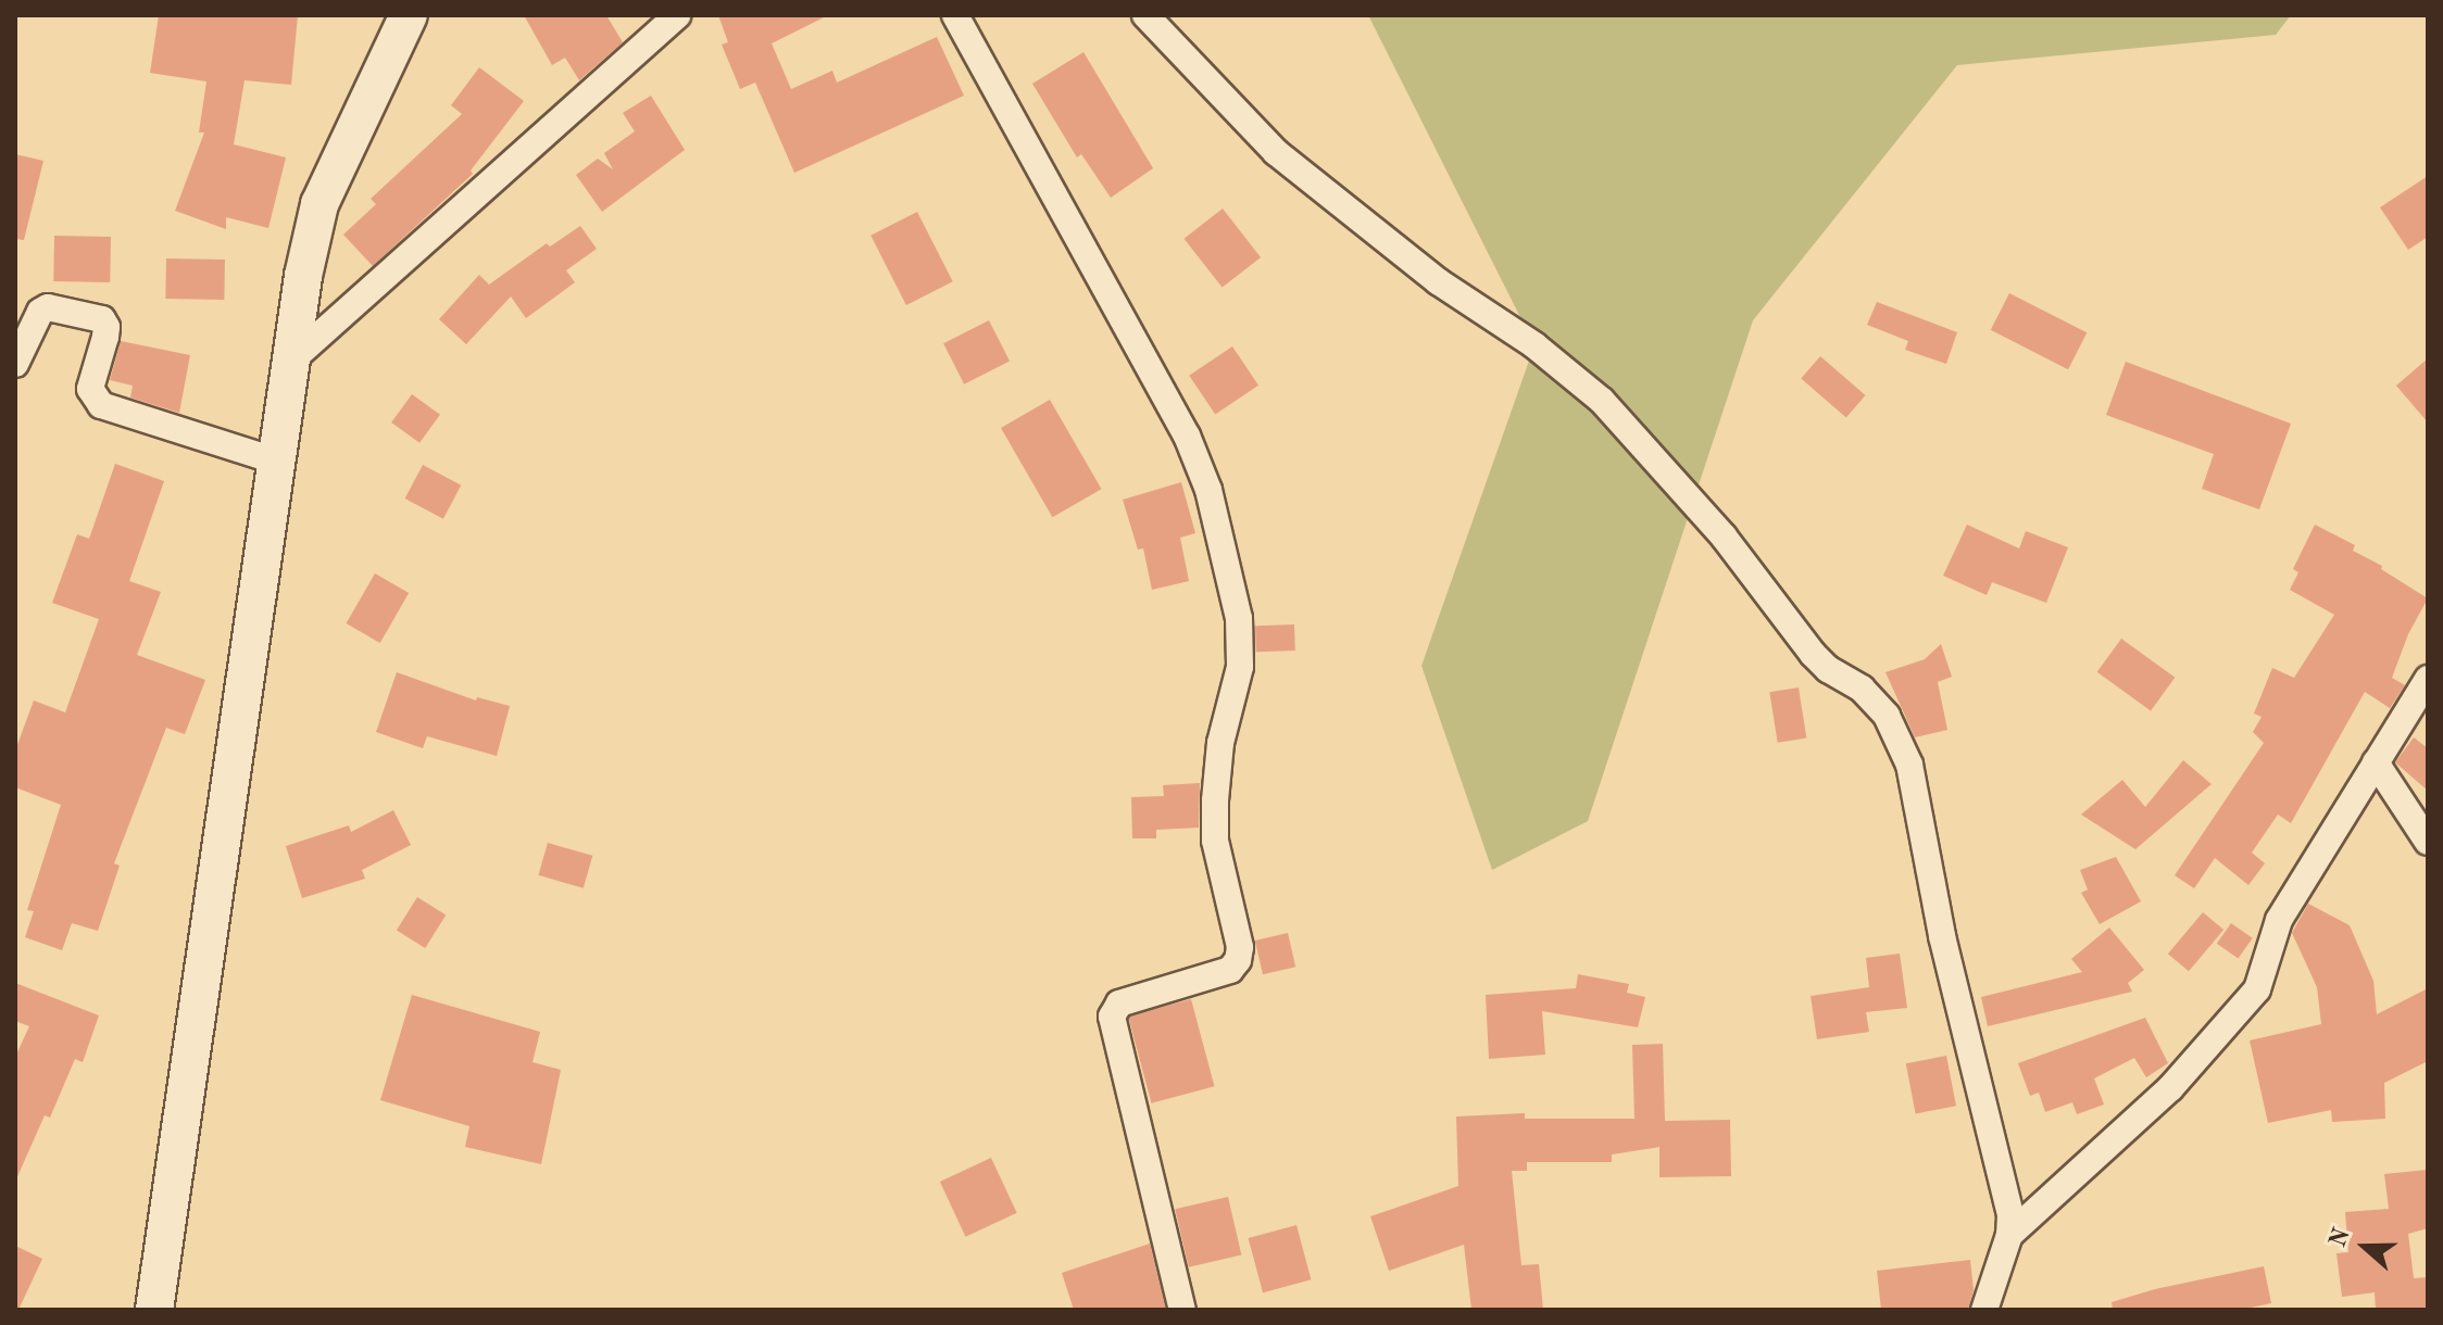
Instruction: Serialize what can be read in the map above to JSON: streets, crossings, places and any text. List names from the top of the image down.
{
  "north": "left"
}
